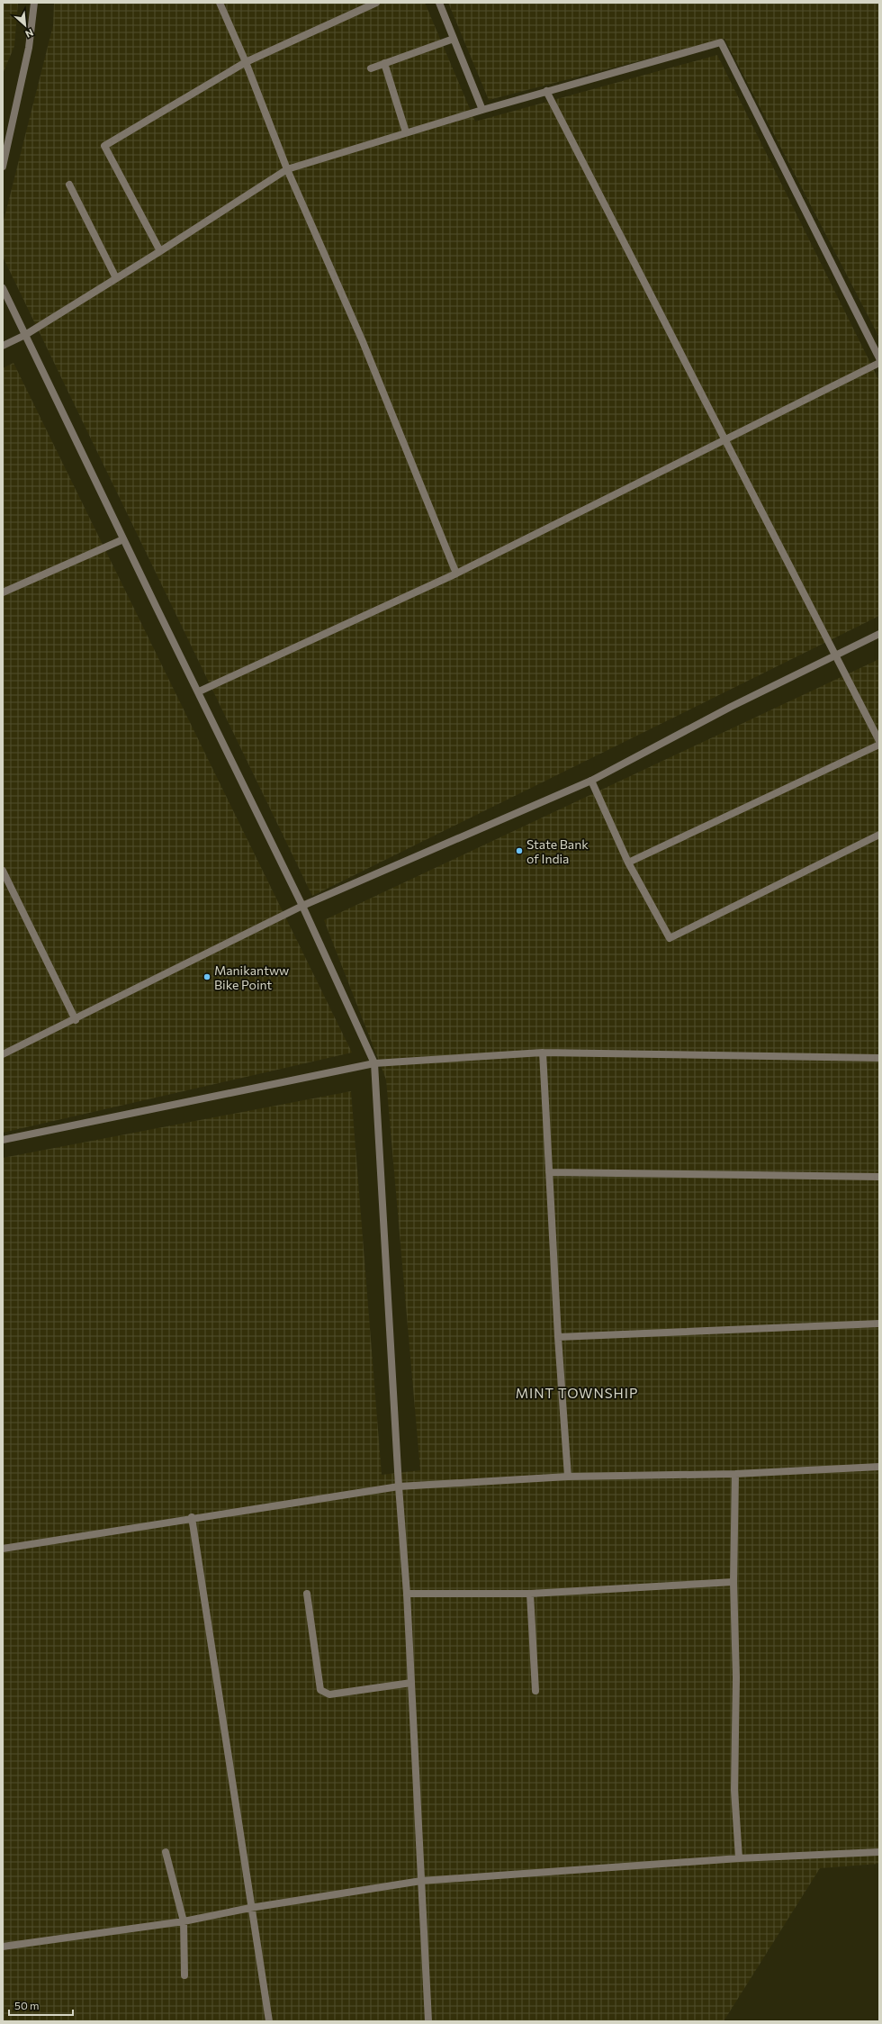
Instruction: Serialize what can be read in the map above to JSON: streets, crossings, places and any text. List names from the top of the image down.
{
  "districts": ["MINT TOWNSHIP"],
  "places": ["State Bank of India", "Manikantww Bike Point"],
  "scale_bar": "50 m",
  "north": "bottom right"
}
